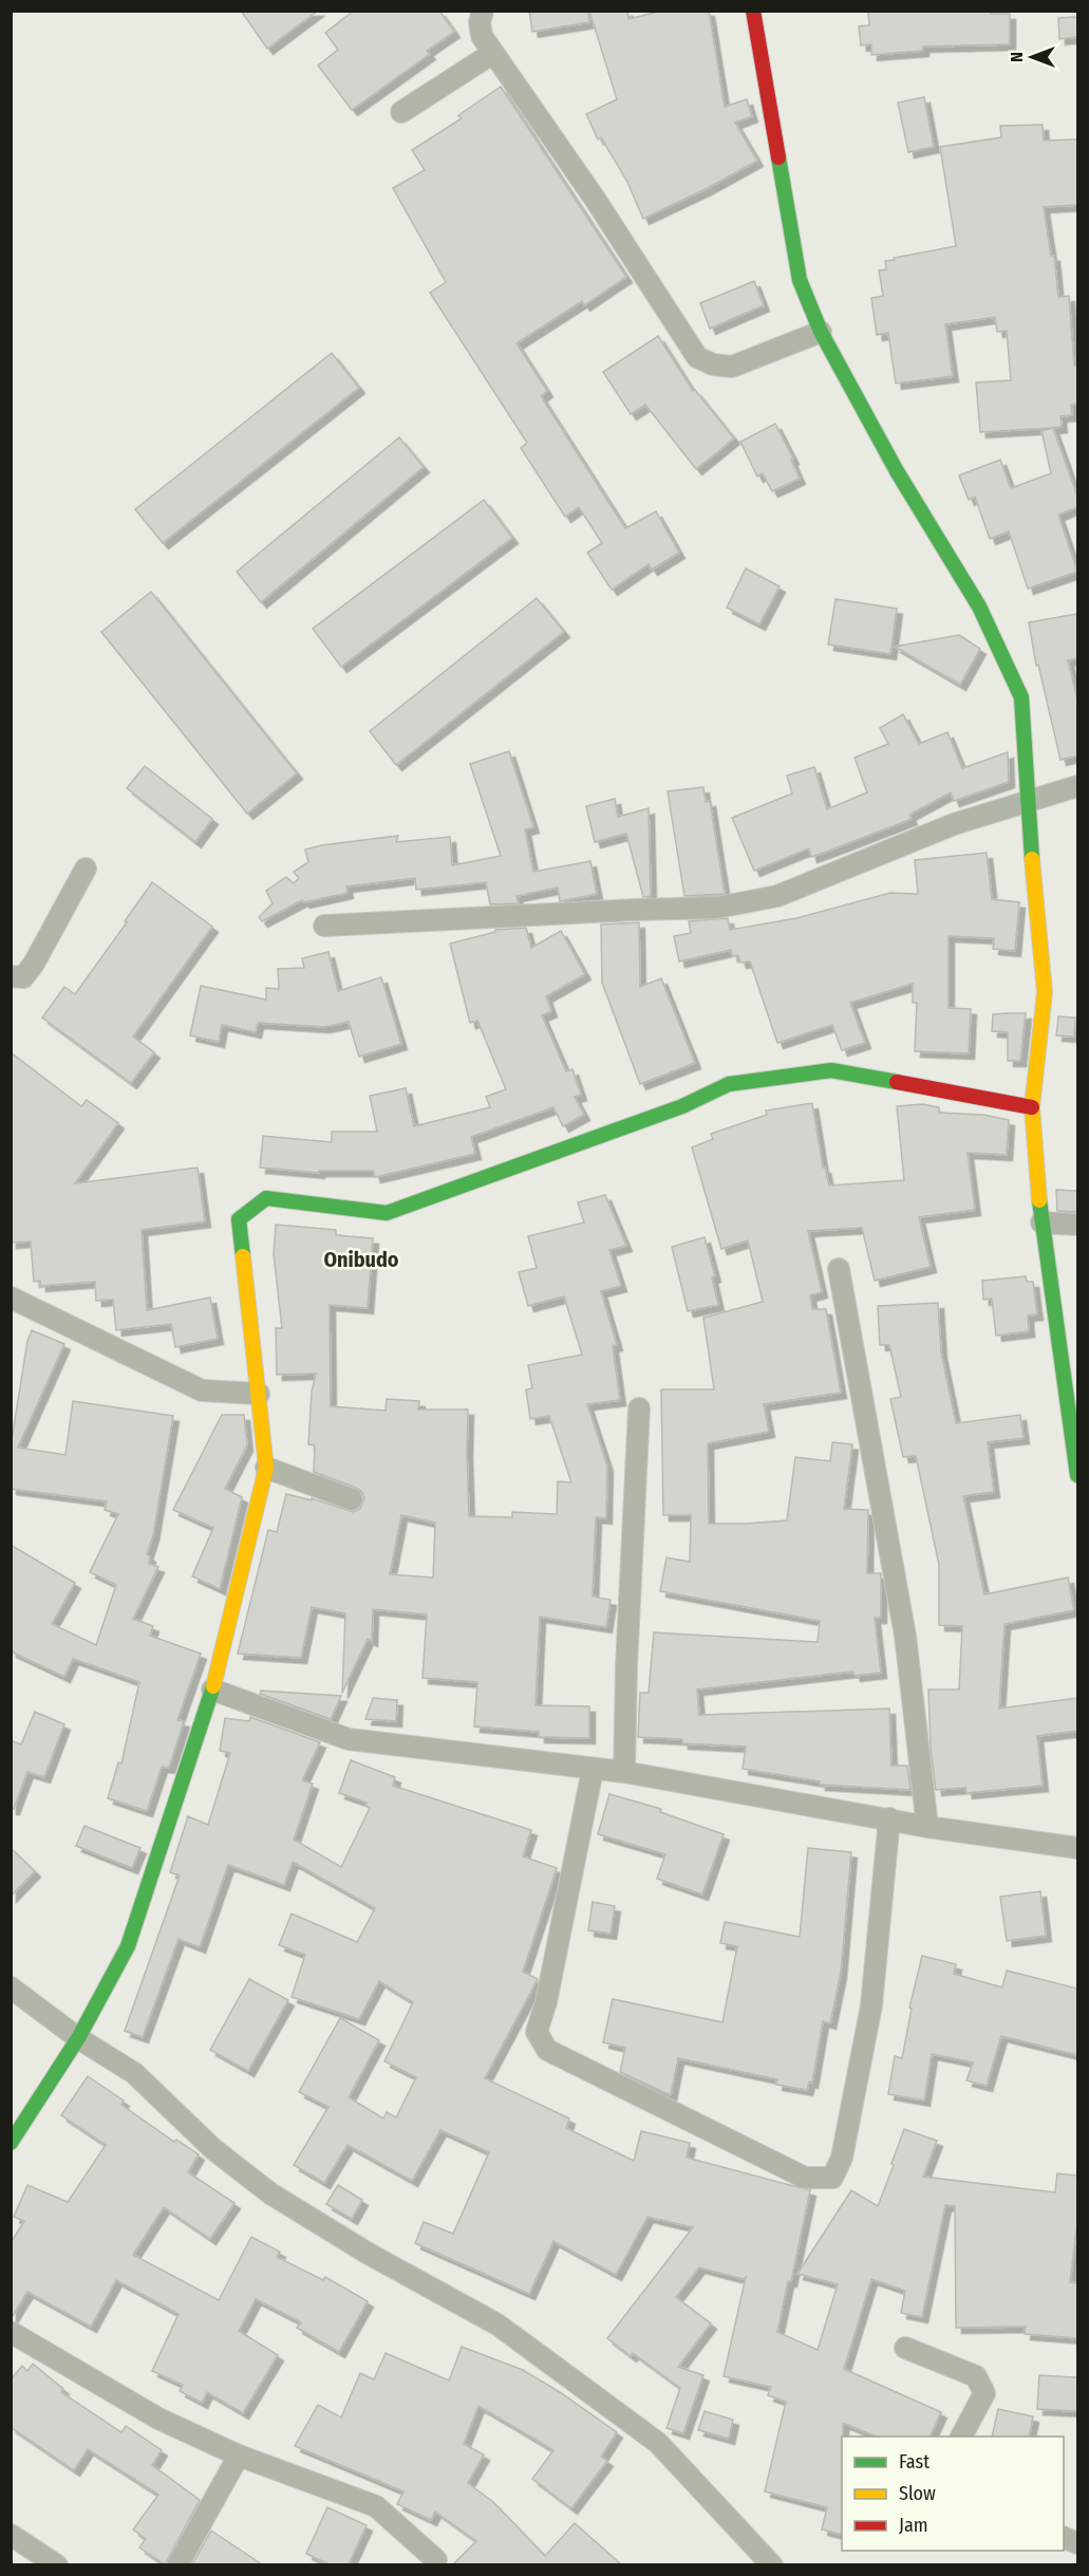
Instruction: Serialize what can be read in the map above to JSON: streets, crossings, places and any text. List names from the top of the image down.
{
  "districts": ["Onibudo"],
  "legend": ["Fast", "Slow", "Jam"],
  "north": "left"
}
